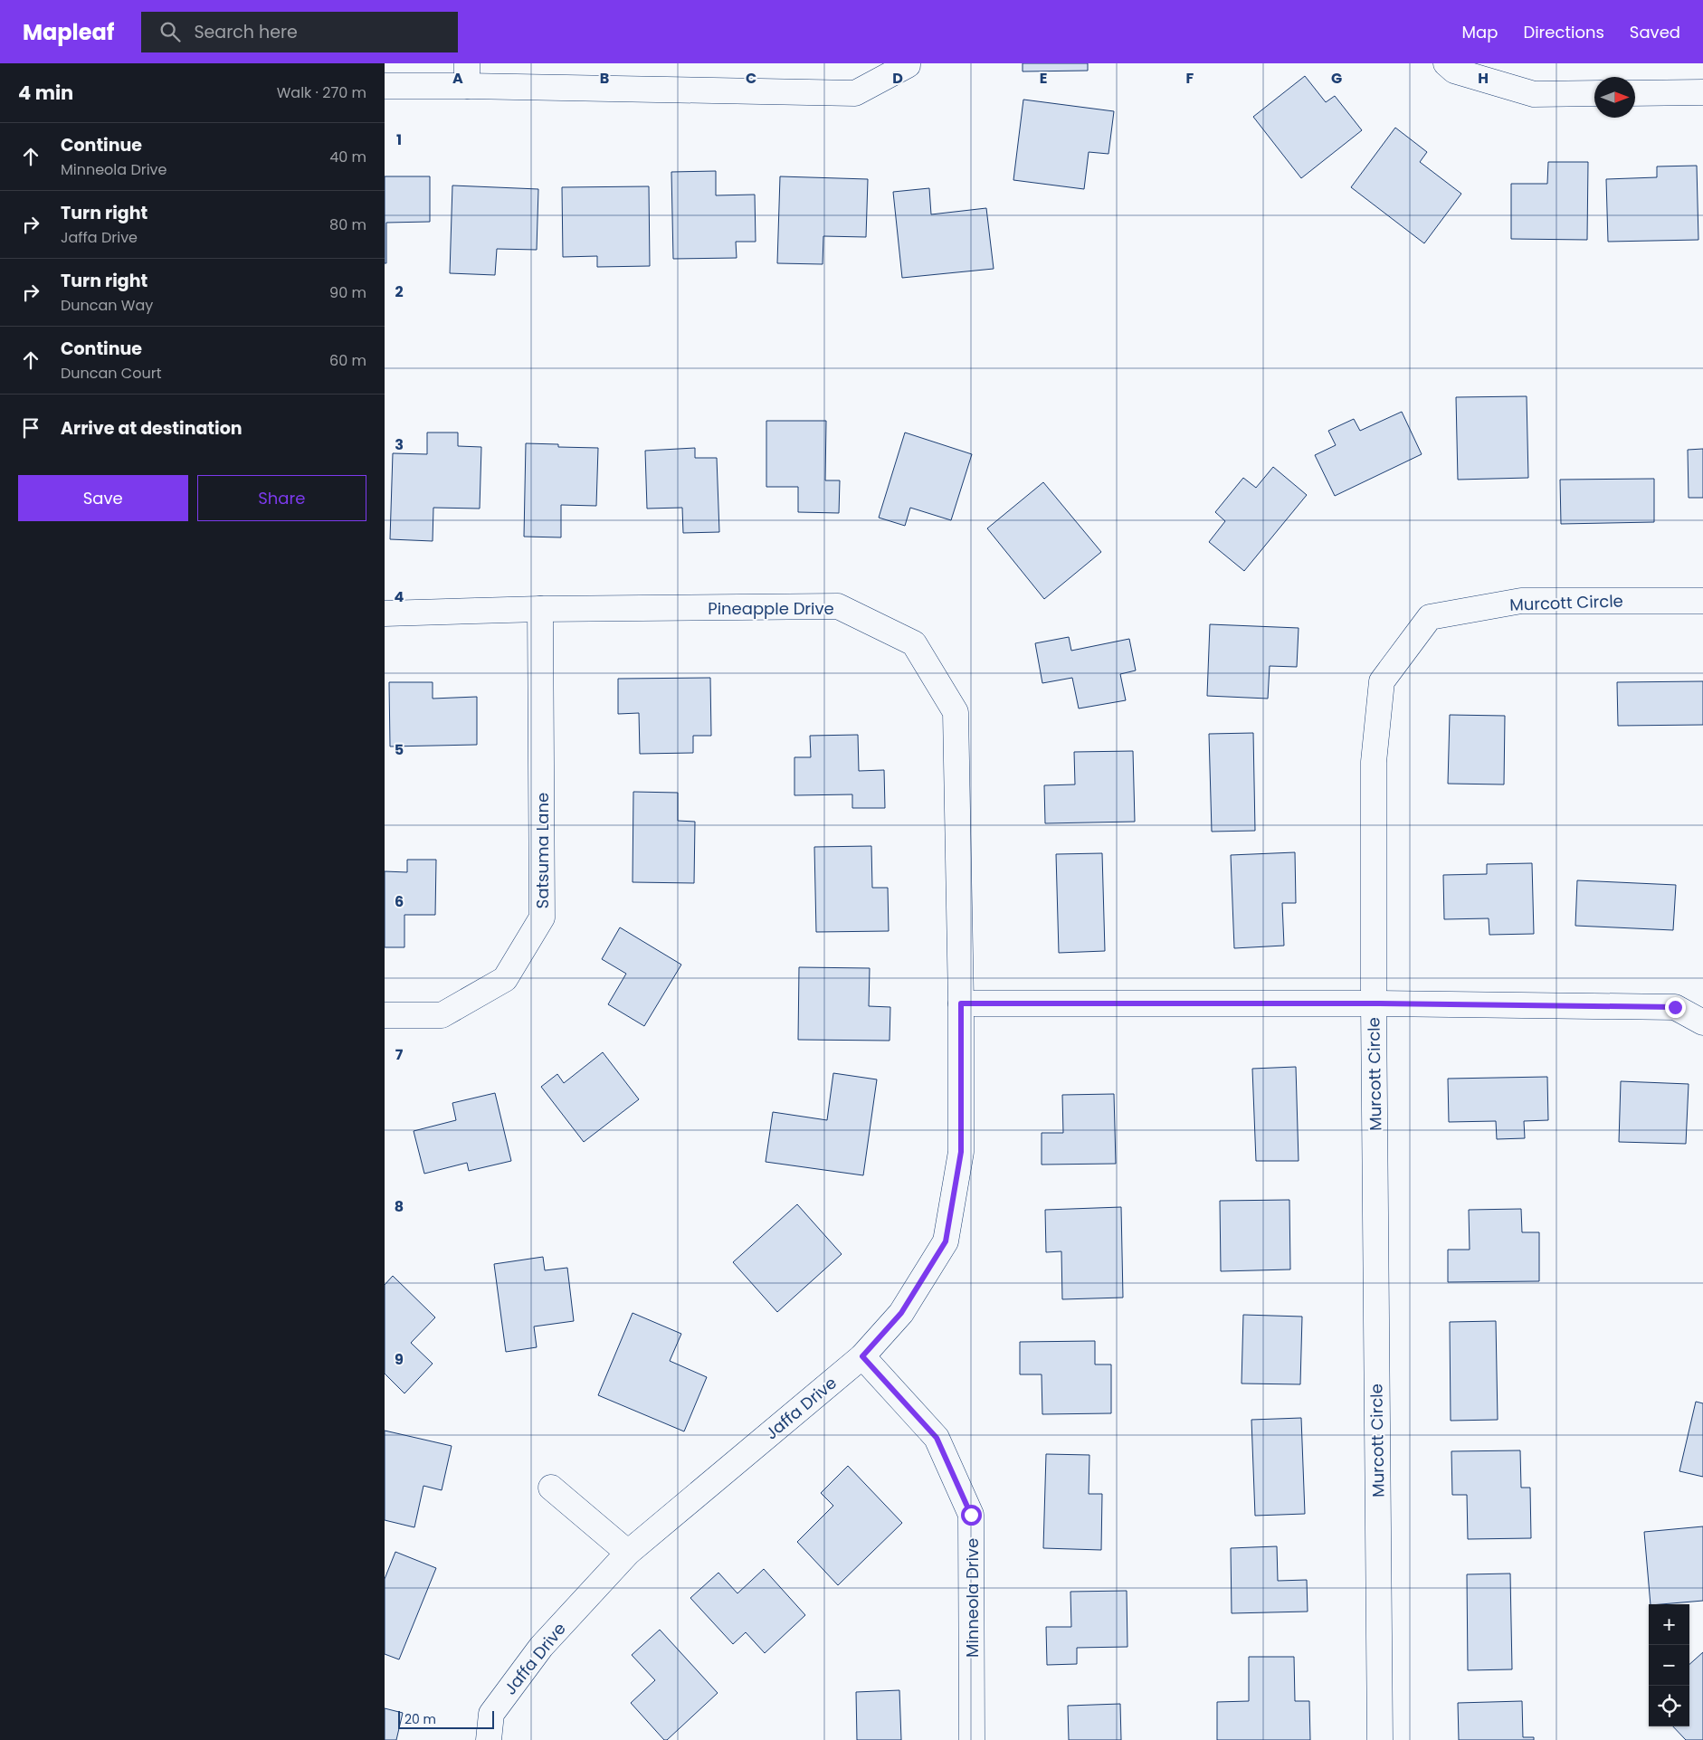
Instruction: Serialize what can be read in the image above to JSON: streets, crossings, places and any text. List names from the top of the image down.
{
  "streets": {
    "street": [
      "Murcott Circle",
      "Pineapple Drive",
      "Satsuma Lane",
      "Jaffa Drive",
      "Minneola Drive"
    ]
  },
  "crossings": [
    ["Pineapple Drive", "Satsuma Lane"],
    ["Pineapple Drive", "Jaffa Drive"],
    ["Jaffa Drive", "Minneola Drive"]
  ],
  "scale_bar": "20 m",
  "north": "right",
  "page": {
    "header": "Mapleaf",
    "search": "Search here",
    "nav": ["Map", "Directions", "Saved"],
    "heading": ["4 min", "Walk · 270 m"],
    "list": [
      ["Continue", "Minneola Drive", "40 m"],
      ["Turn right", "Jaffa Drive", "80 m"],
      ["Turn right", "Duncan Way", "90 m"],
      ["Continue", "Duncan Court", "60 m"],
      "Arrive at destination"
    ],
    "buttons": ["Save", "Share"],
    "map_buttons": ["+", "−"],
    "scale": "20 m"
  },
  "grid": {
    "columns": [
      "A",
      "B",
      "C",
      "D",
      "E",
      "F",
      "G",
      "H"
    ],
    "rows": [
      "1",
      "2",
      "3",
      "4",
      "5",
      "6",
      "7",
      "8",
      "9"
    ]
  }
}
